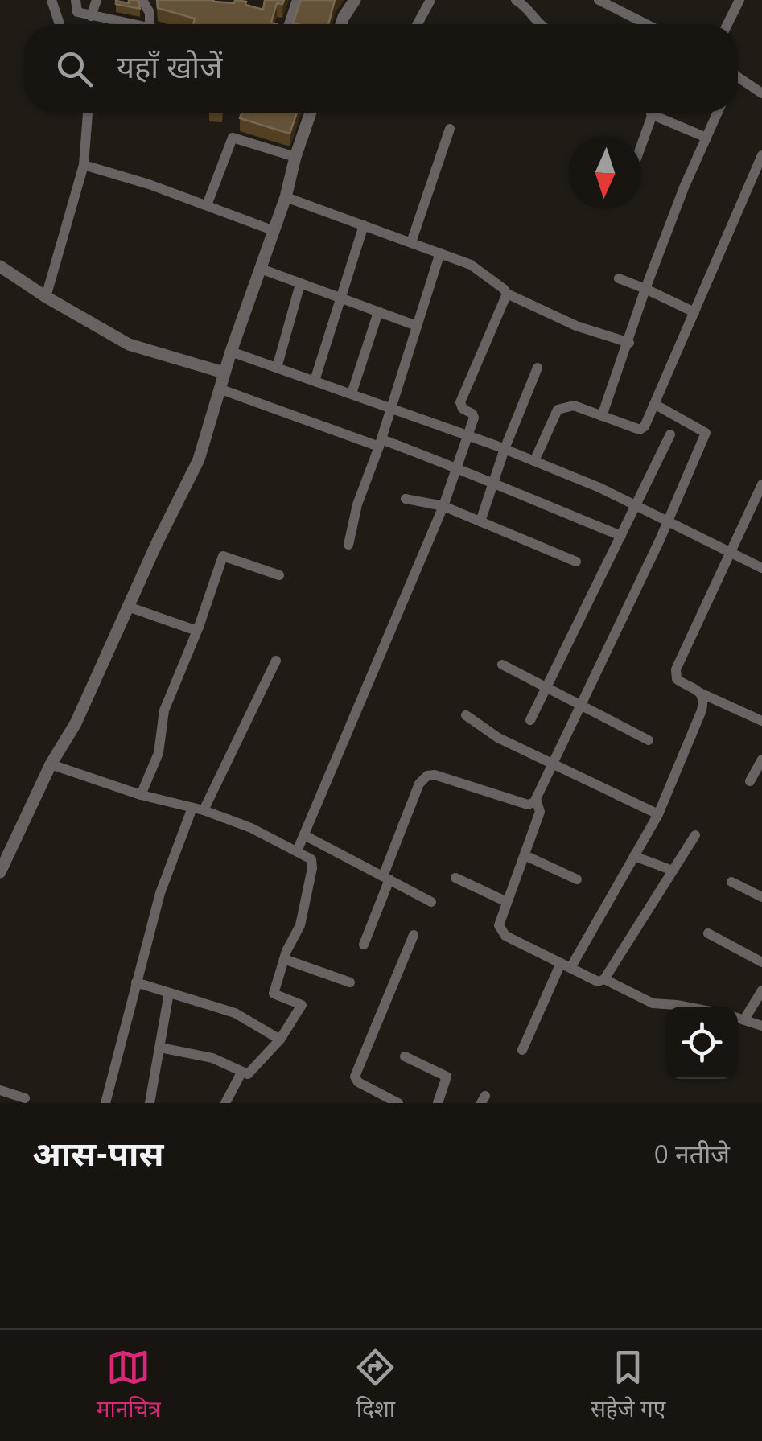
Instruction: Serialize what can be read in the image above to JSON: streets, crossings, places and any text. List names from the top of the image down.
{
  "north": "bottom",
  "page": {
    "search": "यहाँ खोजें",
    "heading": ["आस-पास", "0 नतीजे"],
    "nav": ["मानचित्र", "दिशा", "सहेजे गए"]
  }
}
